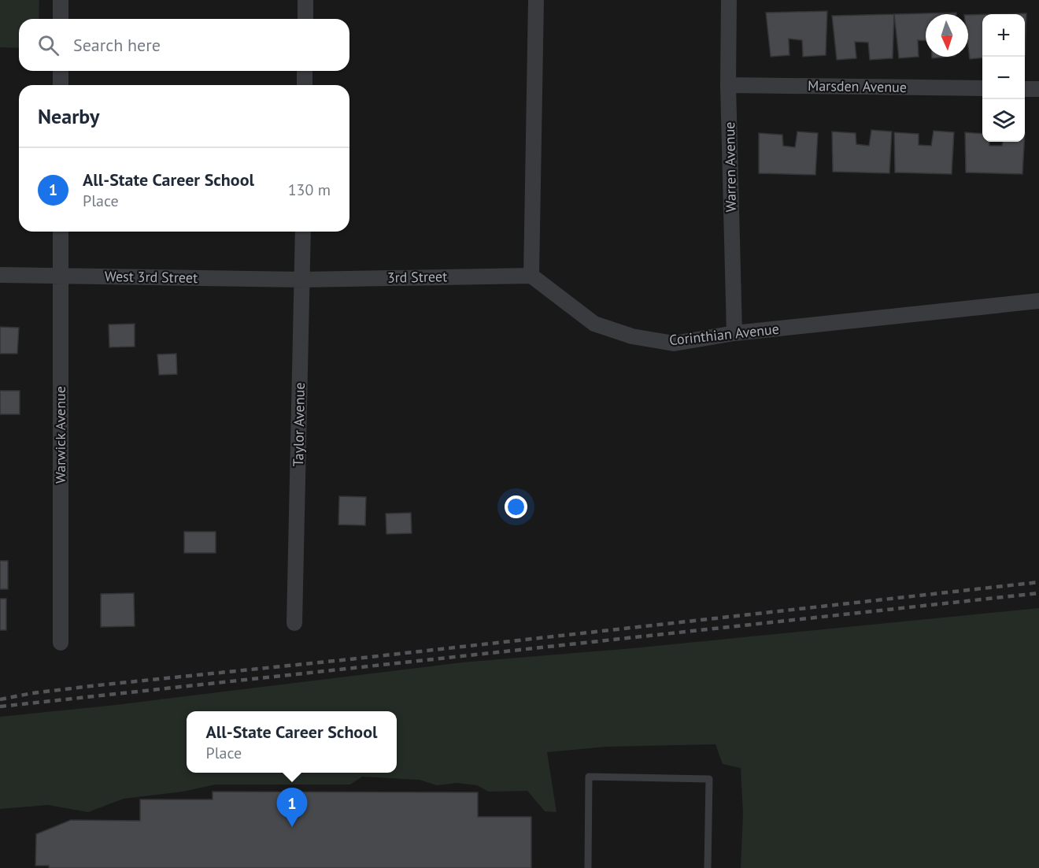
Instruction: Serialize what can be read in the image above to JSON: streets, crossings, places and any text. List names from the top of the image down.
{
  "streets": {
    "street": [
      "Marsden Avenue",
      "Warren Avenue",
      "West 3rd Street",
      "3rd Street",
      "Corinthian Avenue",
      "Taylor Avenue",
      "Warwick Avenue"
    ]
  },
  "crossings": [
    ["Marsden Avenue", "Warren Avenue"],
    ["Warren Avenue", "Corinthian Avenue"],
    ["West 3rd Street", "3rd Street"],
    ["West 3rd Street", "Taylor Avenue"],
    ["West 3rd Street", "Warwick Avenue"],
    ["3rd Street", "Corinthian Avenue"],
    ["3rd Street", "Taylor Avenue"]
  ],
  "north": "bottom",
  "page": {
    "map_buttons": ["+", "−"],
    "search": "Search here",
    "heading": "Nearby",
    "list": [
      {
        "mark": "1",
        "name": "All-State Career School",
        "note": "Place",
        "value": "130 m"
      }
    ],
    "popup": ["All-State Career School", "Place"],
    "pins": "1"
  }
}
